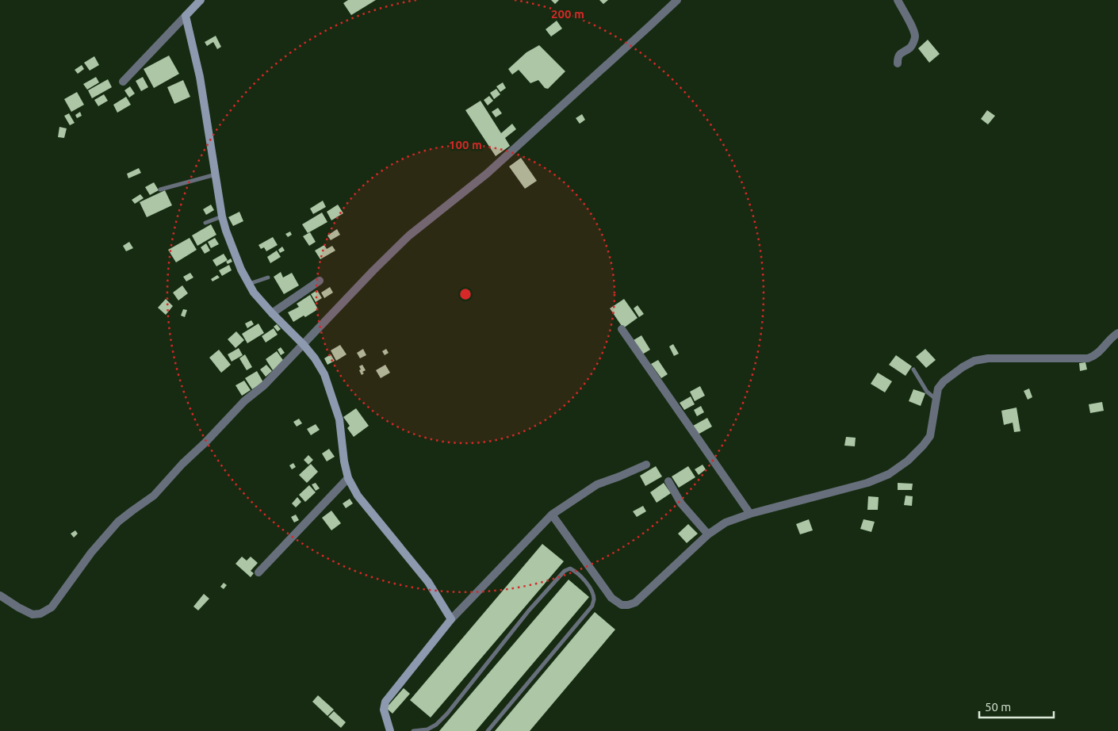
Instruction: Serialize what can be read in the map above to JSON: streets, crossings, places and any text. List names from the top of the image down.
{
  "scale_bar": "50 m",
  "rings": ["200 m", "100 m"]
}
